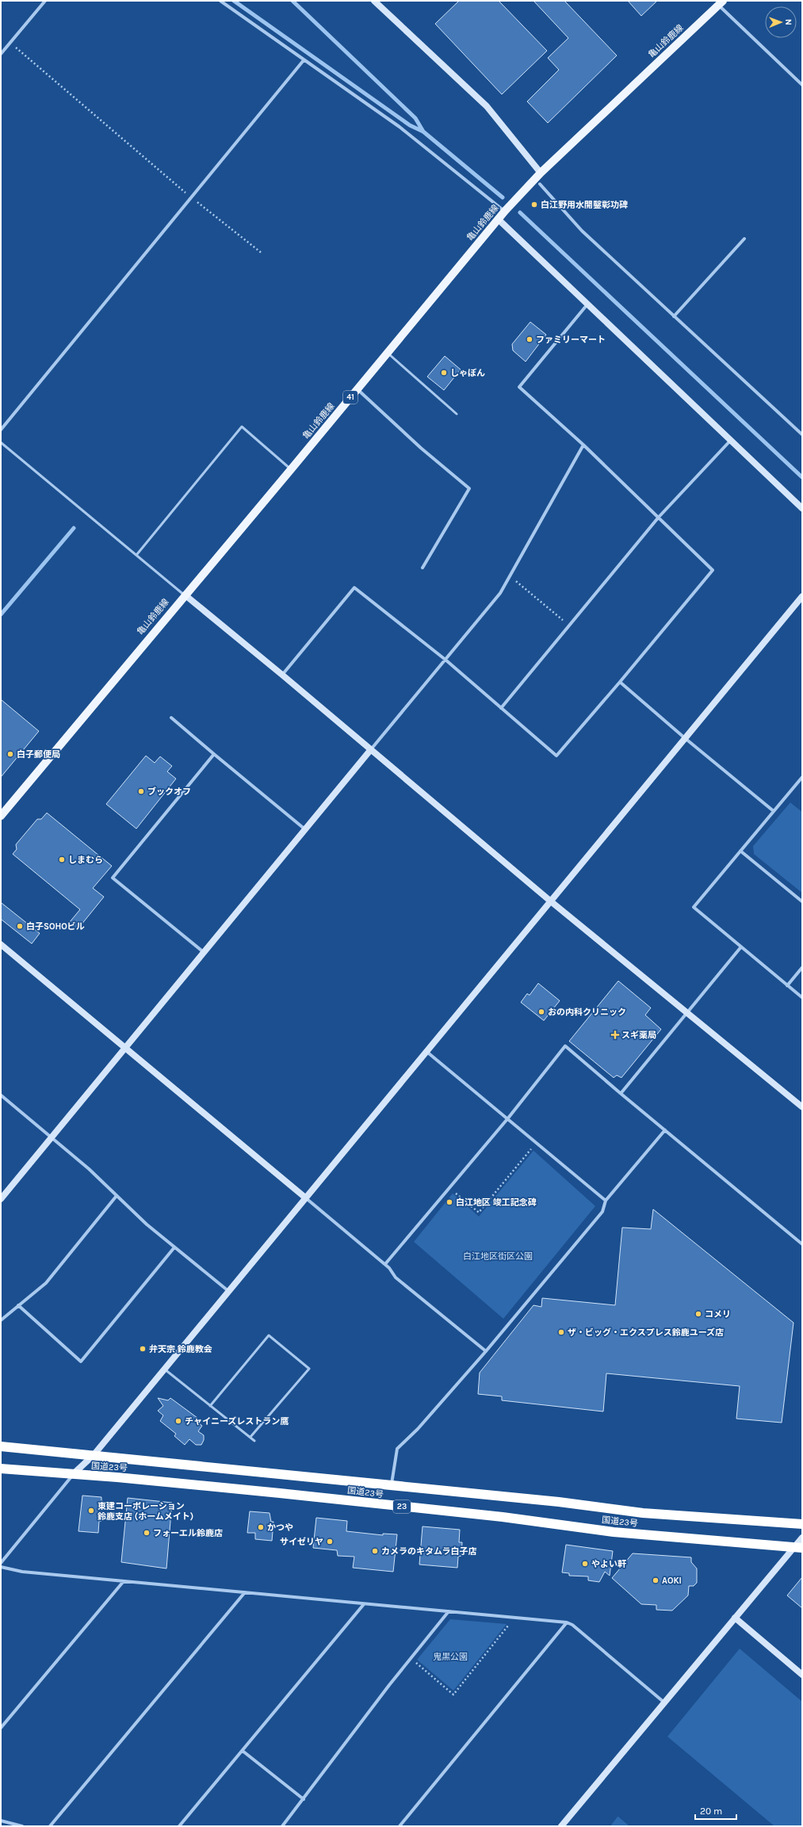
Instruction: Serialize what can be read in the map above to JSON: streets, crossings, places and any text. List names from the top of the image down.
{
  "streets": {
    "highway": ["国道23号", "23"],
    "main road": ["亀山鈴鹿線", "41"]
  },
  "parks": ["白江地区街区公園", "鬼黒公園"],
  "places": {
    "other": [
      "白江野用水開鑿彰功碑",
      "ファミリーマート",
      "しゃぼん",
      "白子郵便局",
      "ブックオフ",
      "しまむら",
      "白子SOHOビル",
      "おの内科クリニック",
      "白江地区 竣工記念碑",
      "コメリ",
      "ザ・ビッグ・エクスプレス鈴鹿ユーズ店",
      "弁天宗 鈴鹿教会",
      "チャイニーズレストラン鷹",
      "東建コーポレーション 鈴鹿支店 (ホームメイト)",
      "かつや",
      "フォーエル鈴鹿店",
      "サイゼリヤ",
      "カメラのキタムラ白子店",
      "やよい軒",
      "AOKI"
    ],
    "health": ["スギ薬局"]
  },
  "scale_bar": "20 m",
  "north": "right"
}
